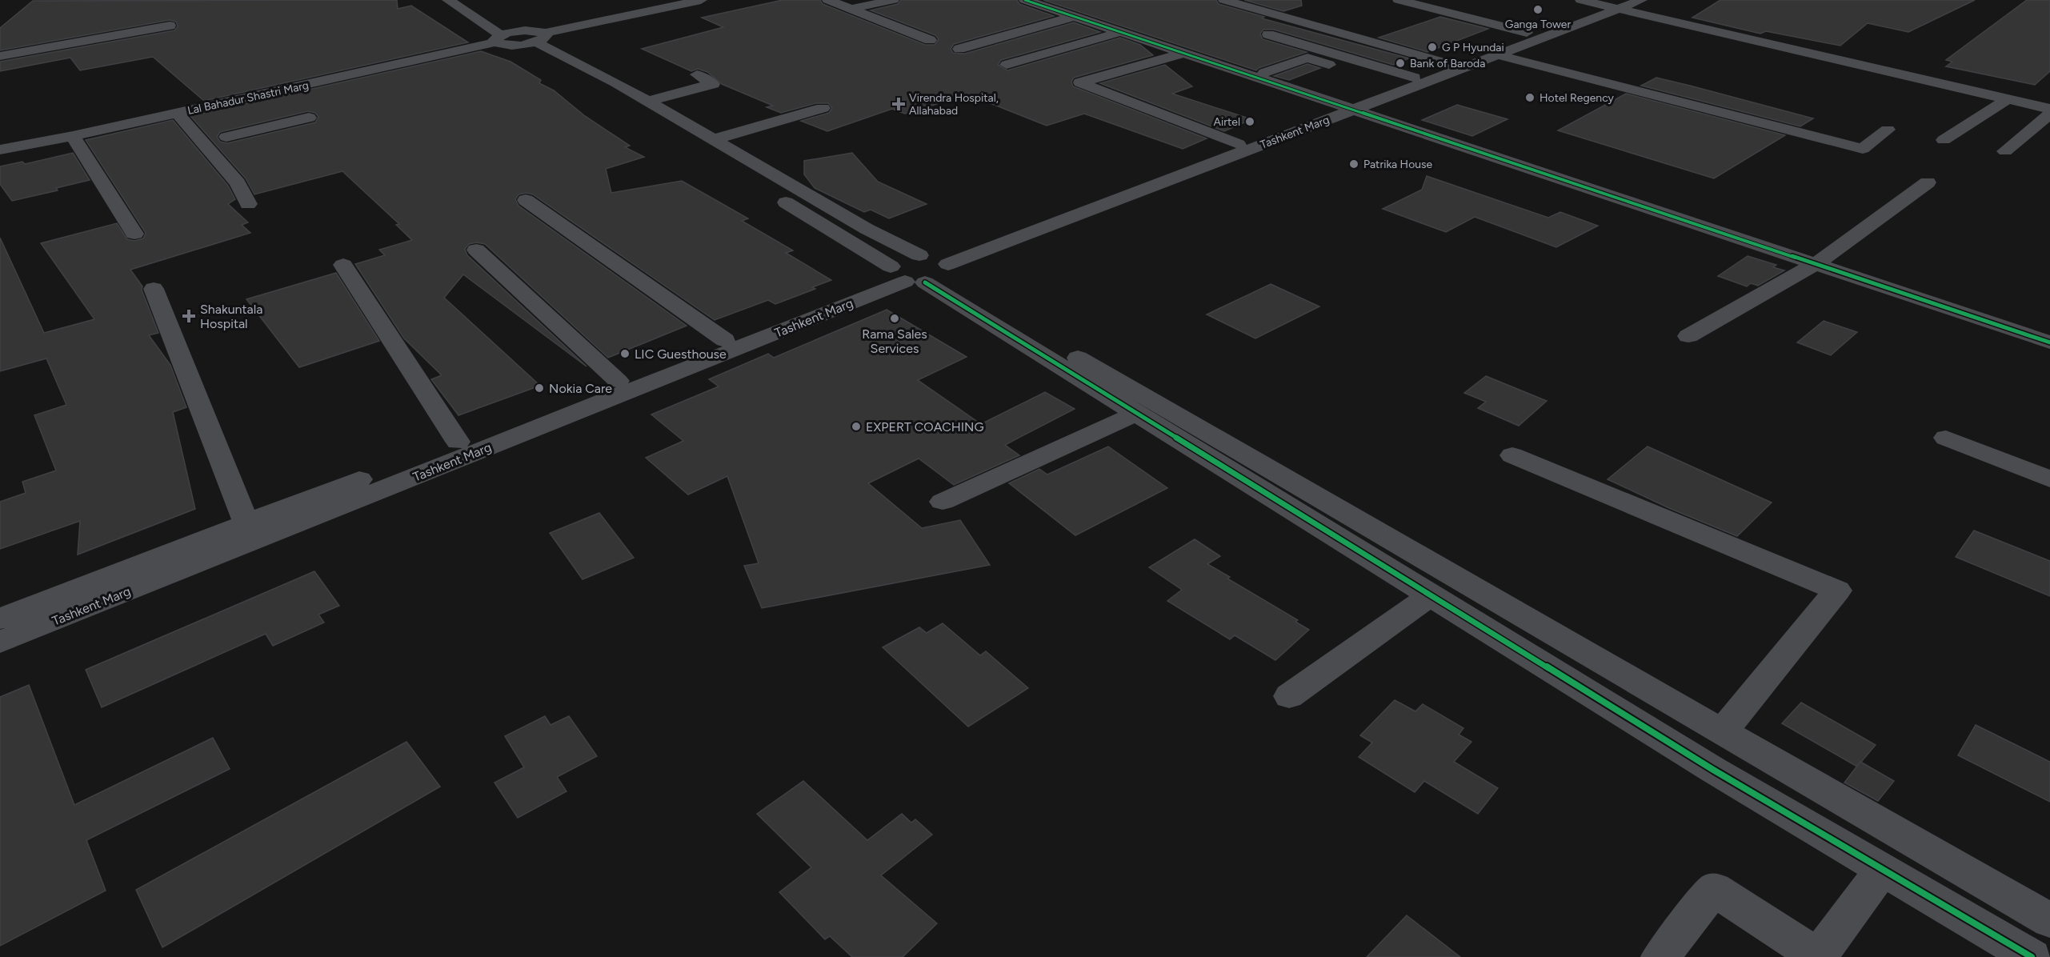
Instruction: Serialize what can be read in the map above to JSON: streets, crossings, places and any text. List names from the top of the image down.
{
  "streets": {
    "street": ["Lal Bahadur Shastri Marg", "Tashkent Marg"]
  },
  "places": {
    "other": [
      "Ganga Tower",
      "G P Hyundai",
      "Bank of Baroda",
      "Hotel Regency",
      "Airtel",
      "Patrika House",
      "Rama Sales Services",
      "LIC Guesthouse",
      "Nokia Care",
      "EXPERT COACHING"
    ],
    "health": ["Virendra Hospital, Allahabad", "Shakuntala Hospital"]
  }
}
